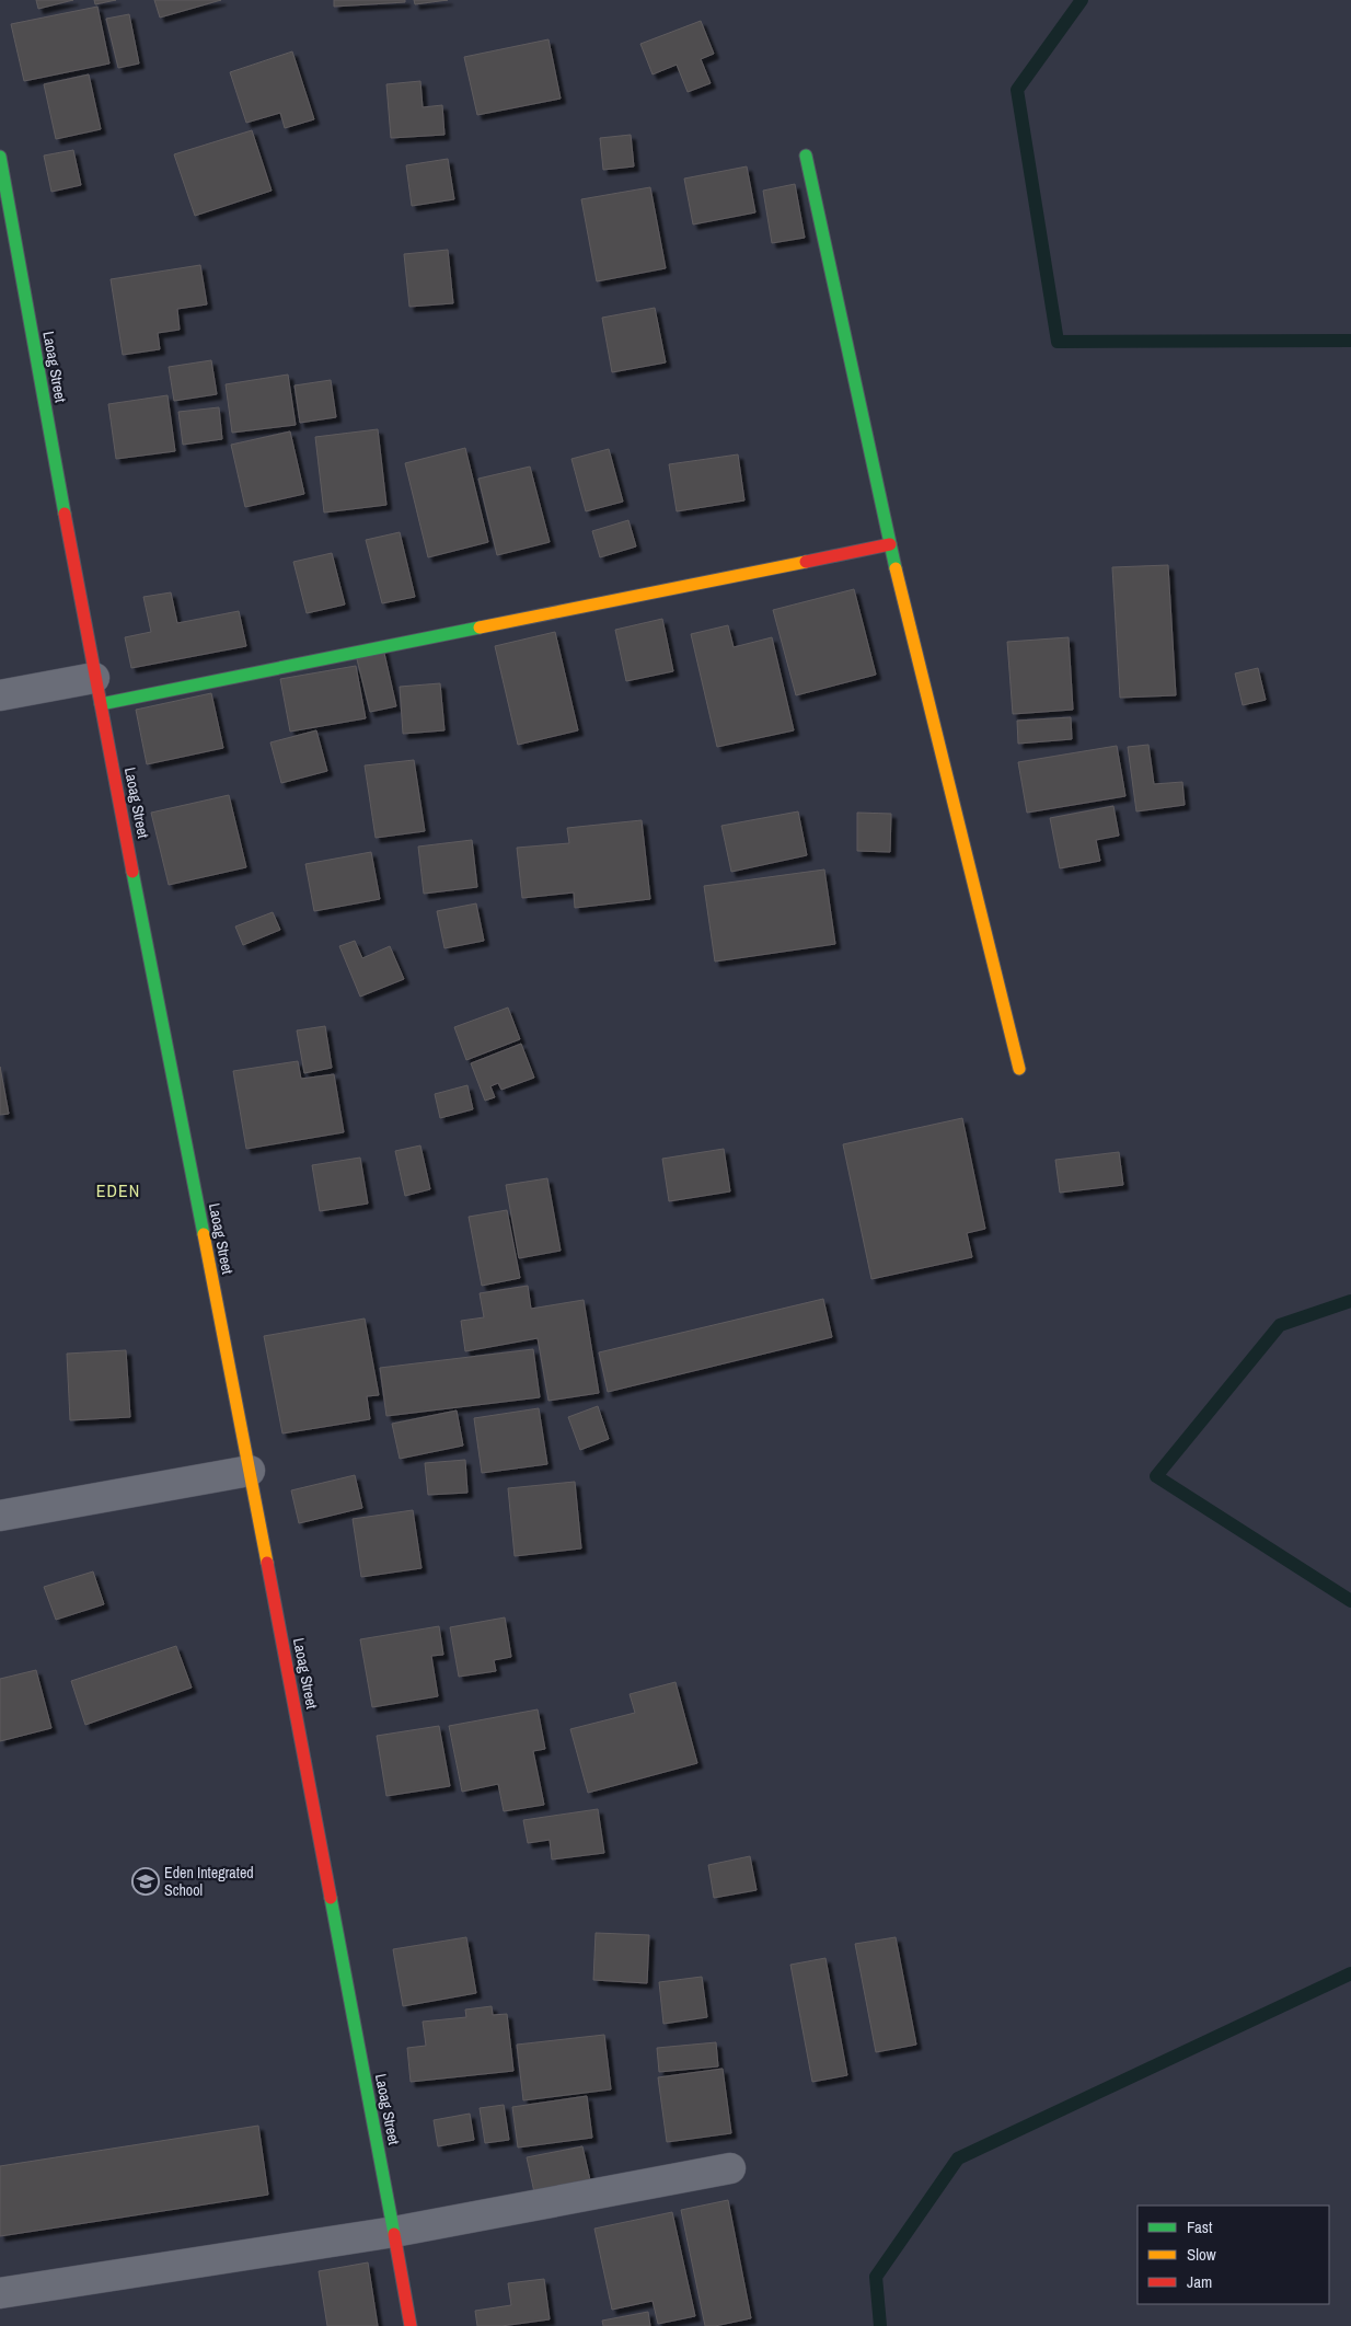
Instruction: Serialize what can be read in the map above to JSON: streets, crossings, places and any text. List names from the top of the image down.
{
  "streets": {
    "street": ["Laoag Street"]
  },
  "districts": ["EDEN"],
  "places": {
    "school or university": ["Eden Integrated School"]
  },
  "legend": ["Fast", "Slow", "Jam"]
}
